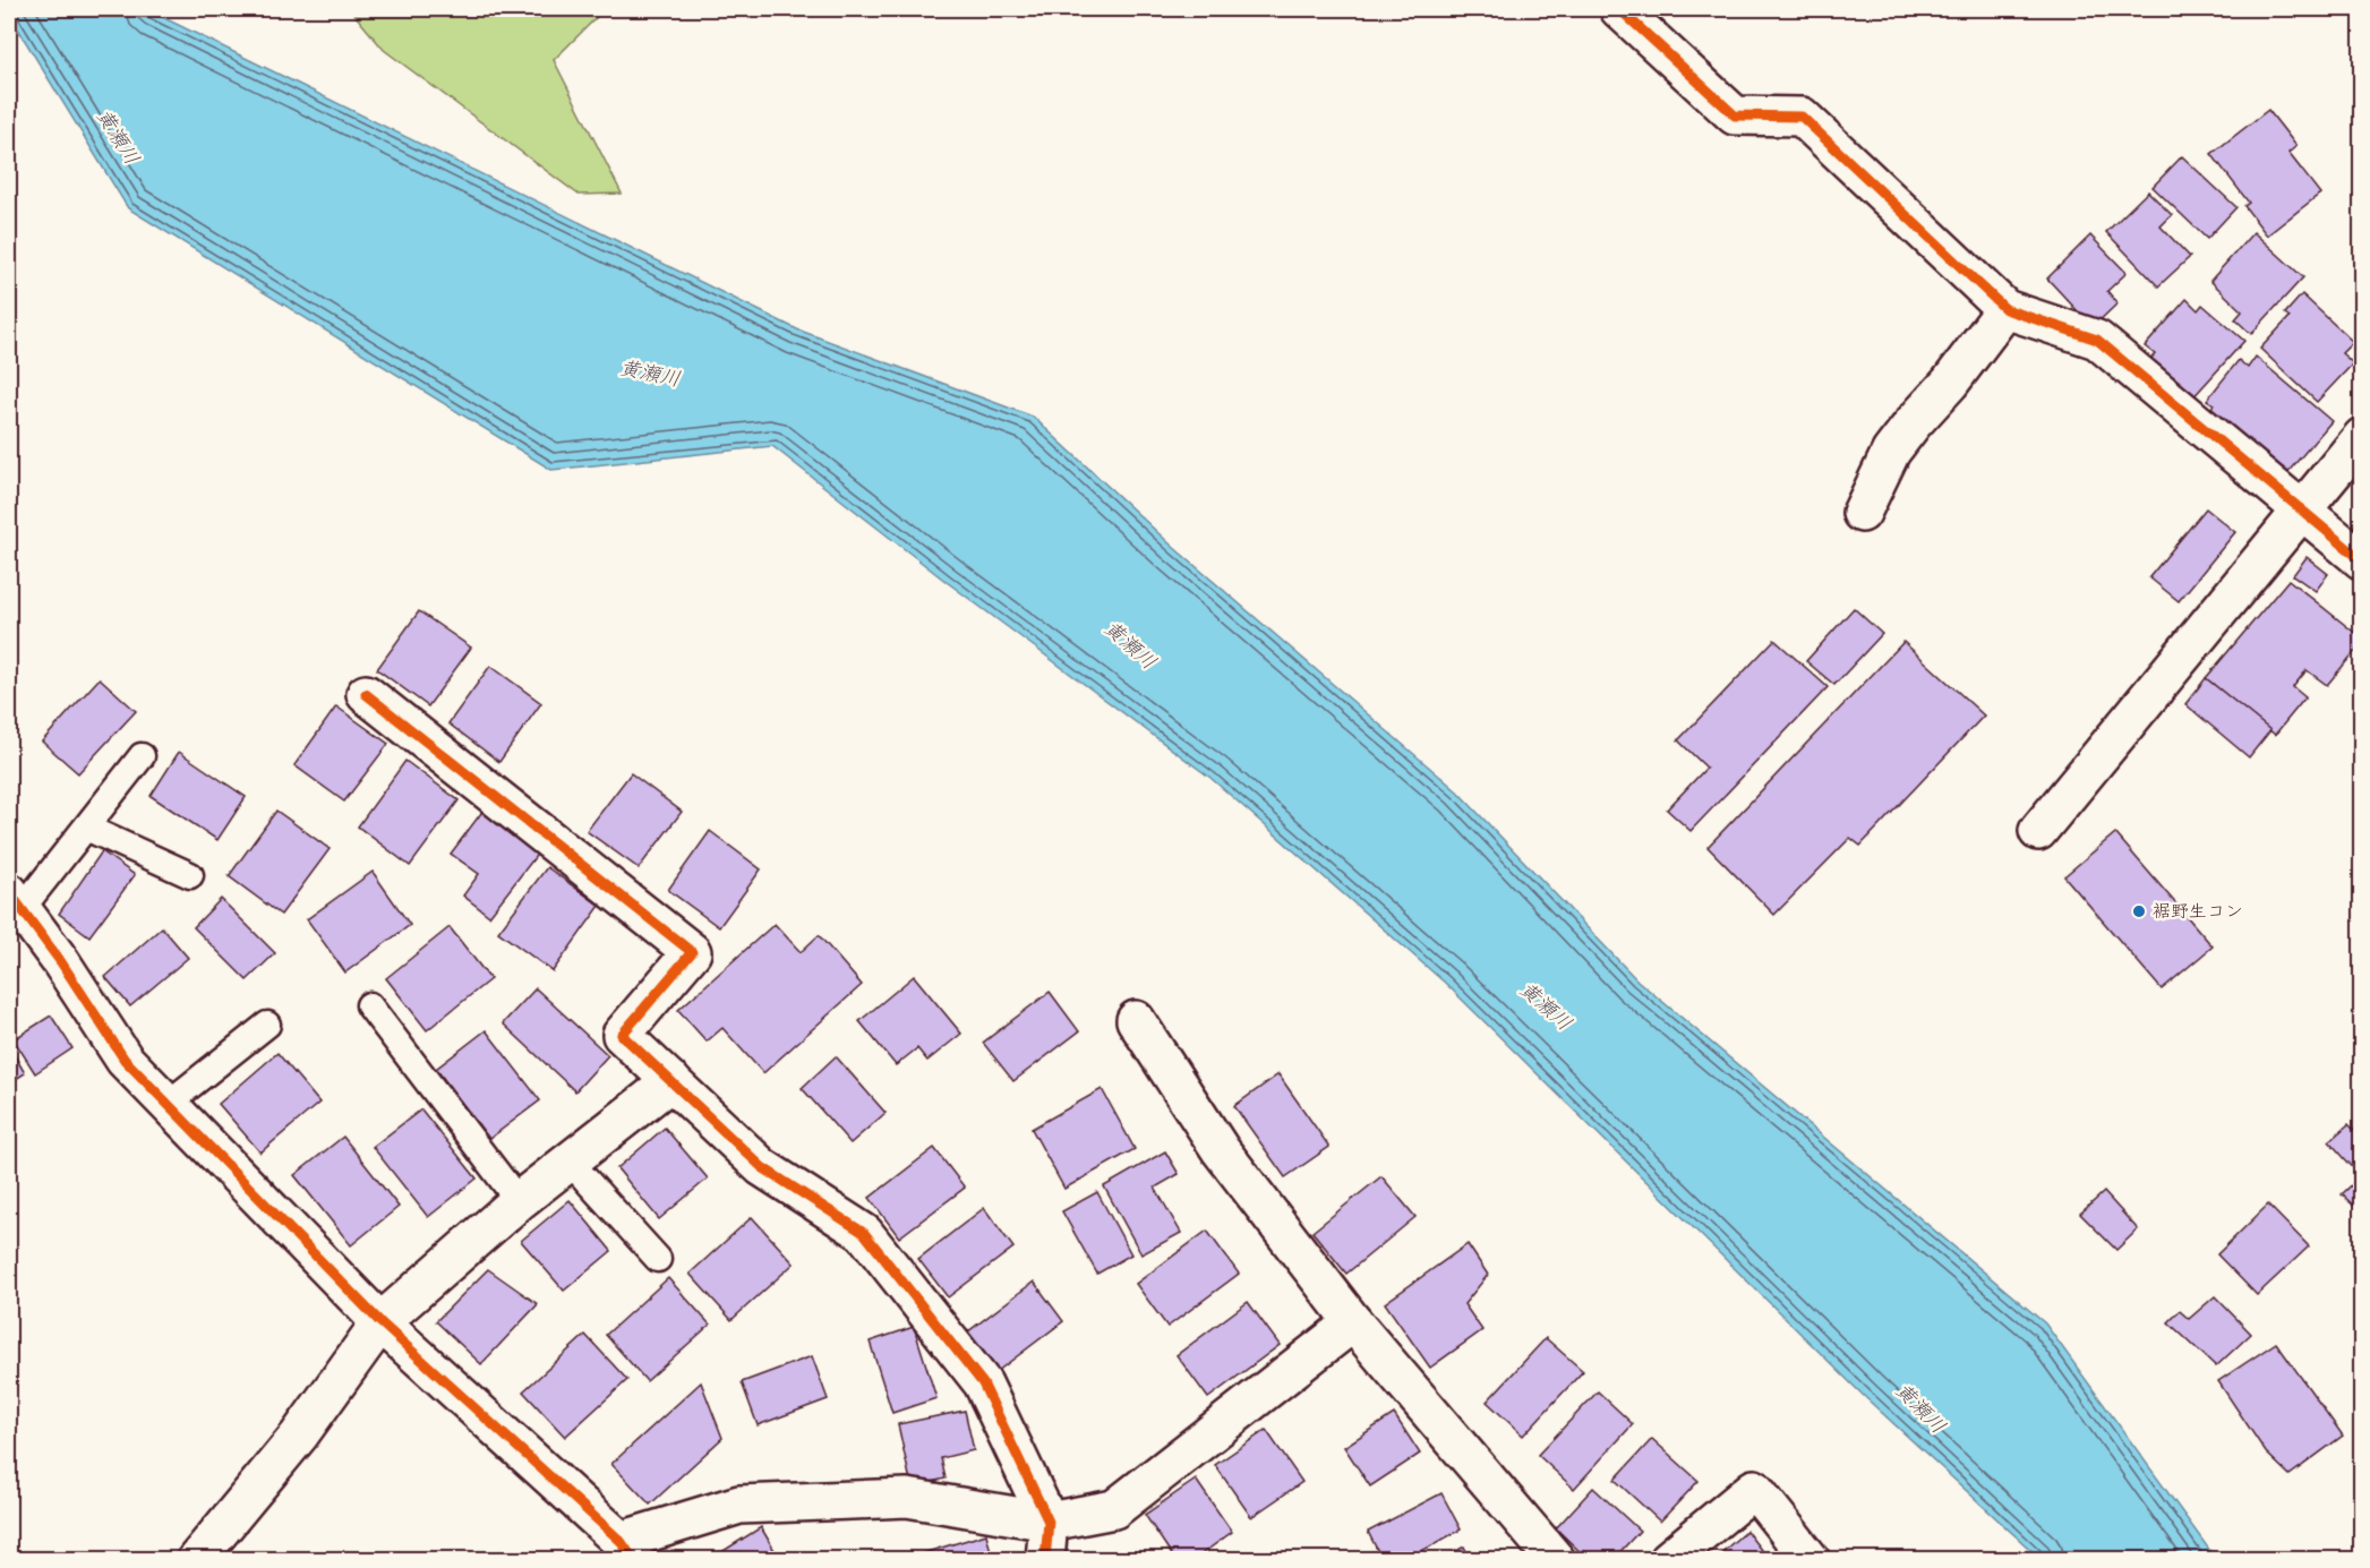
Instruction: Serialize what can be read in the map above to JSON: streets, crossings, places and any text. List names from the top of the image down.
{
  "water": ["黄瀬川"],
  "places": ["裾野生コン"]
}
